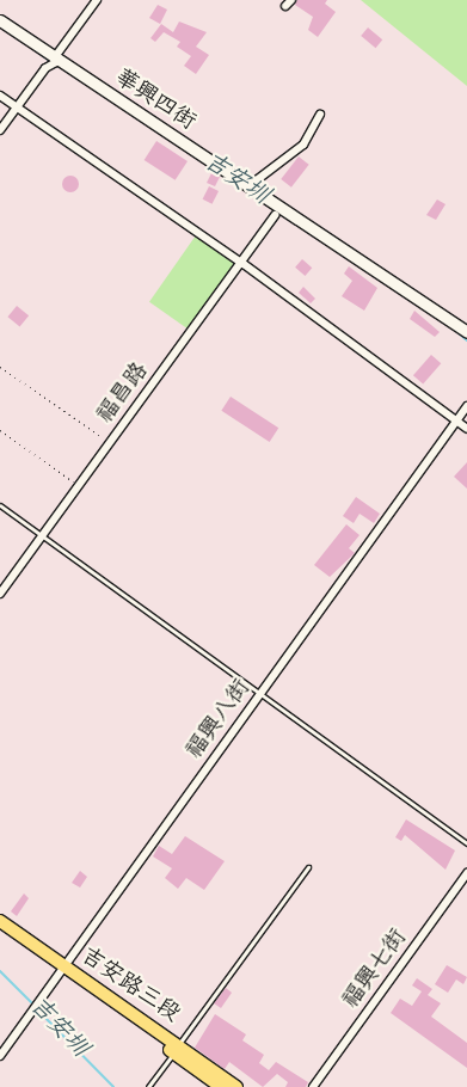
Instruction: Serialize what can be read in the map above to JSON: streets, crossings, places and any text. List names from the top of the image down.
{
  "streets": {
    "main road": ["吉安路三段"],
    "street": [
      "華興四街",
      "福昌路",
      "福興八街",
      "福興七街"
    ]
  },
  "crossings": [
    ["華興四街", "福昌路"],
    ["福興八街", "吉安路三段"]
  ],
  "water": ["吉安圳"]
}
